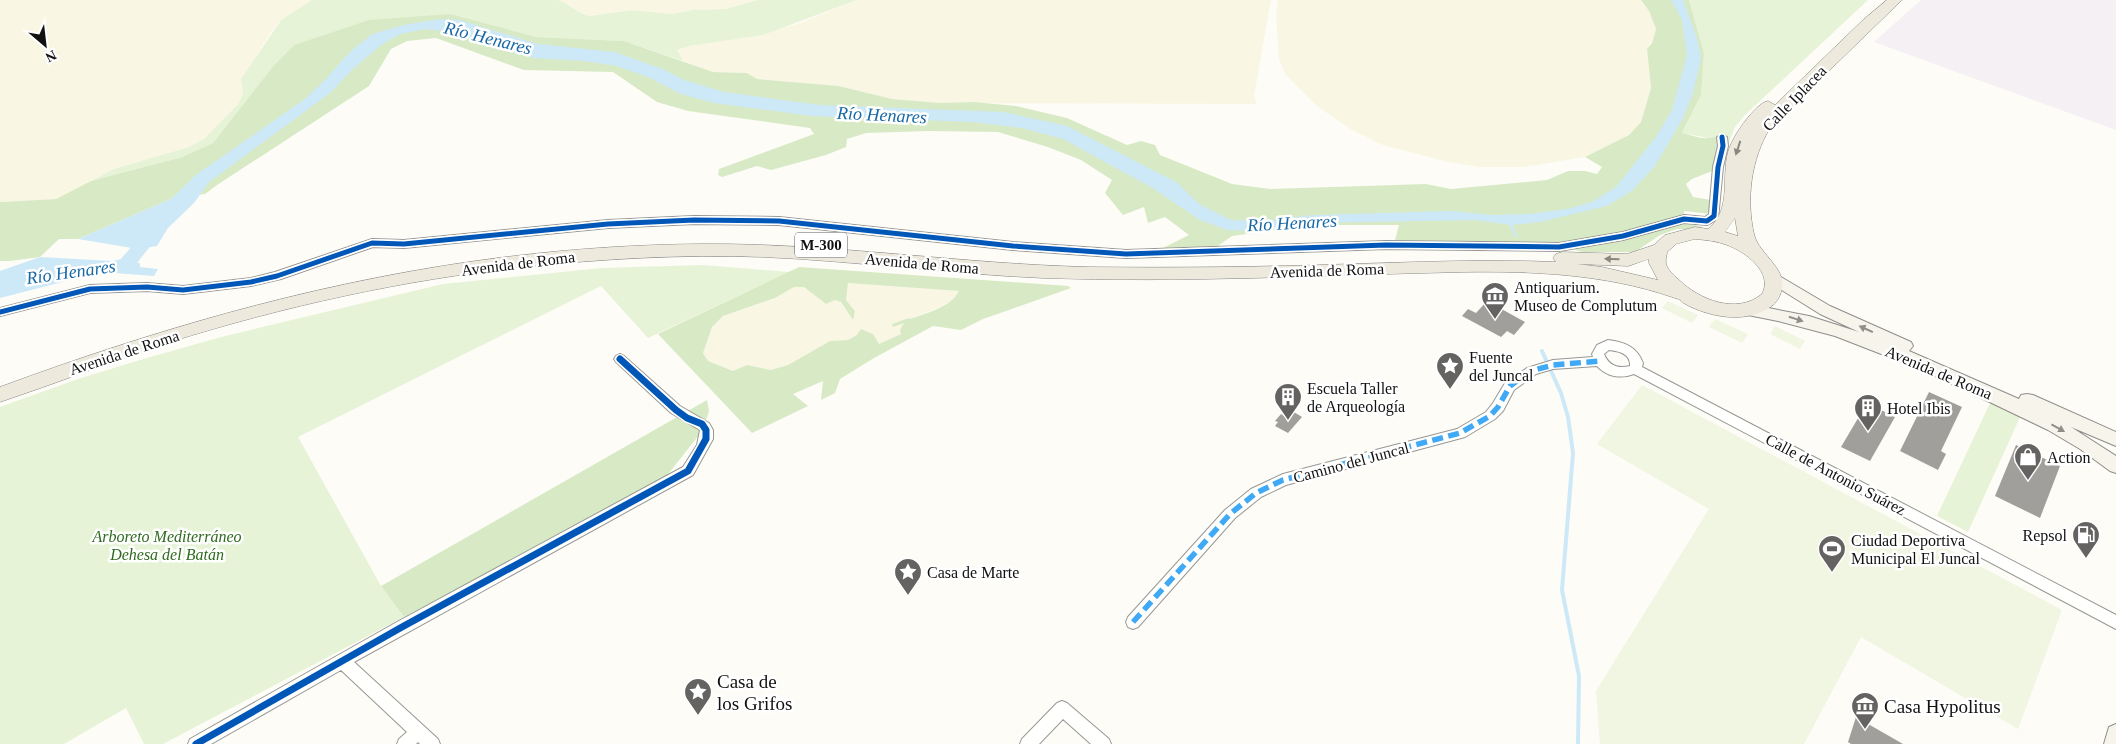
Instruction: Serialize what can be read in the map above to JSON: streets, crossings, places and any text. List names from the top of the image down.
{
  "streets": {
    "main road": ["Calle Iplacea", "M-300", "Avenida de Roma"],
    "street": ["Camino del Juncal", "Calle de Antonio Suárez"]
  },
  "crossings": [
    ["Calle Iplacea", "M-300"],
    ["Calle Iplacea", "Avenida de Roma"],
    ["M-300", "Avenida de Roma"],
    ["Camino del Juncal", "Calle de Antonio Suárez"]
  ],
  "water": ["Río Henares"],
  "parks": ["Arboreto Mediterráneo Dehesa del Batán"],
  "places": {
    "museum": ["Antiquarium. Museo de Complutum", "Casa Hypolitus"],
    "place": ["Fuente del Juncal", "Casa de Marte", "Casa de los Grifos"],
    "building": ["Escuela Taller de Arqueología", "Hotel Ibis"],
    "shop": ["Action"],
    "fuel station": ["Repsol"],
    "sports": ["Ciudad Deportiva Municipal El Juncal"]
  },
  "north": "bottom right"
}
